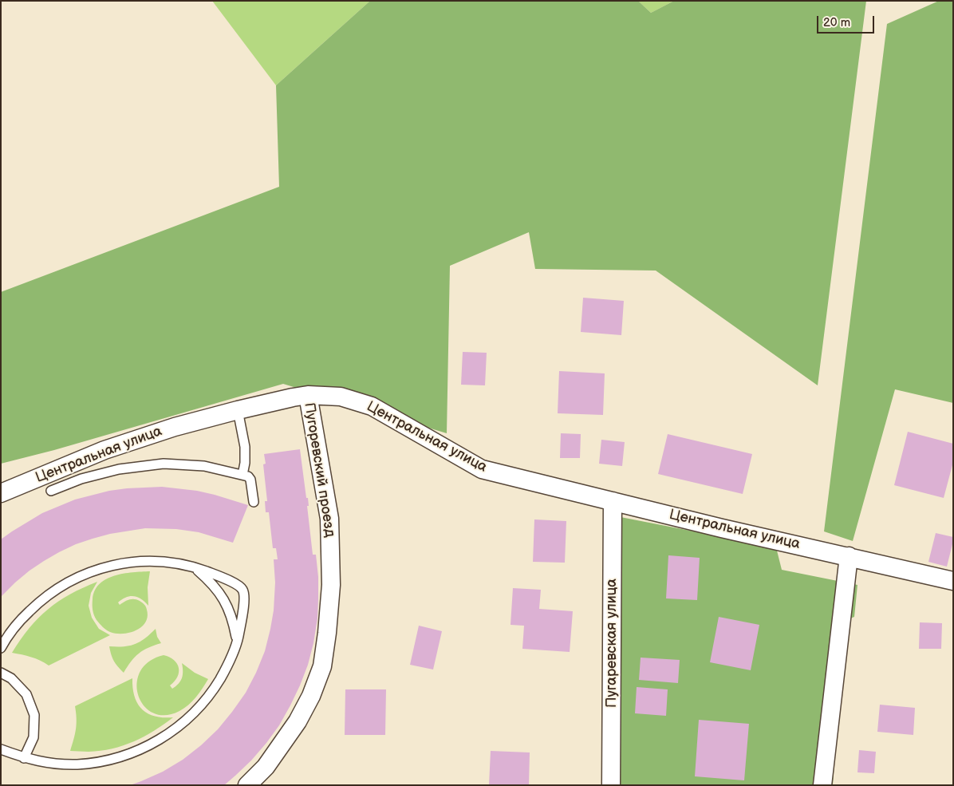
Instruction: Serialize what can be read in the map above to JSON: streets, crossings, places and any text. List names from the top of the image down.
{
  "streets": {
    "street": ["Центральная улица", "Пугоревский проезд", "Пугаревская улица"]
  },
  "crossings": [
    ["Центральная улица", "Пугоревский проезд"],
    ["Центральная улица", "Пугаревская улица"]
  ],
  "scale_bar": "20 m"
}
